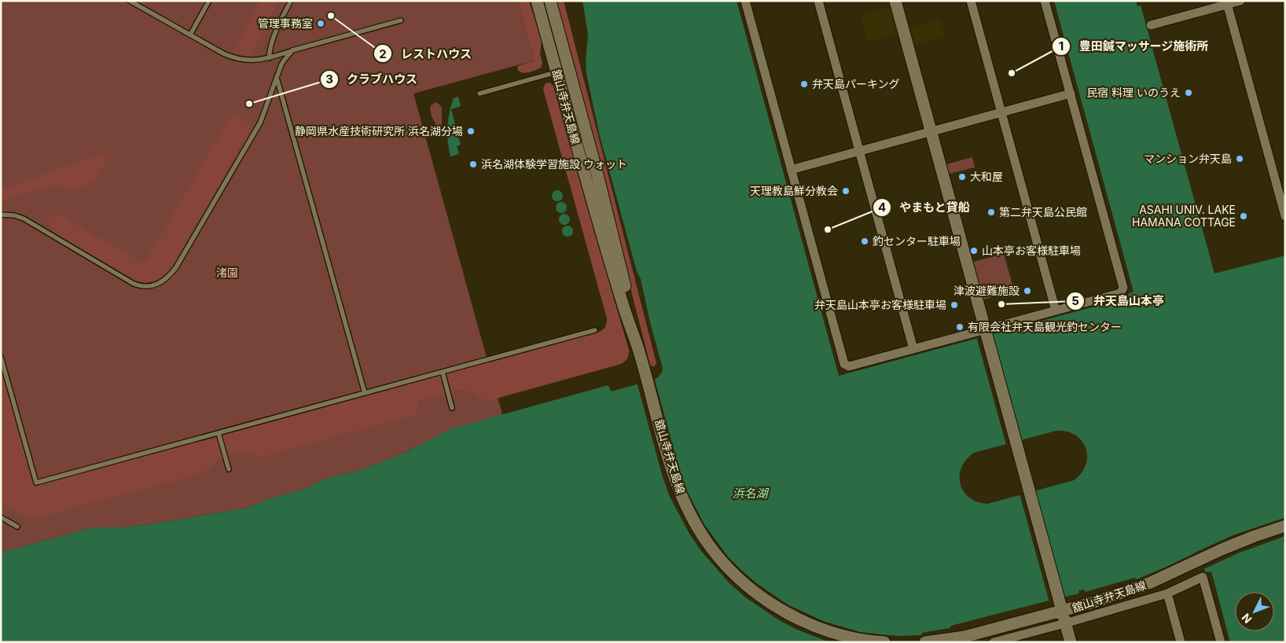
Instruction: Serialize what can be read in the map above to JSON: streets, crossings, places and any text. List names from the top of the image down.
{
  "streets": {
    "main road": ["舘山寺弁天島線"]
  },
  "water": ["浜名湖"],
  "parks": ["渚園"],
  "places": [
    "レストハウス",
    "管理事務室",
    "豊田鍼マッサージ施術所",
    "弁天島パーキング",
    "民宿 料理 いのうえ",
    "クラブハウス",
    "静岡県水産技術研究所 浜名湖分場",
    "マンション弁天島",
    "浜名湖体験学習施設 ウォット",
    "大和屋",
    "天理教島鮮分教会",
    "第二弁天島公民館",
    "ASAHI UNIV. LAKE HAMANA COTTAGE",
    "やまもと貸船",
    "釣センター駐車場",
    "山本亭お客様駐車場",
    "津波避難施設",
    "弁天島山本亭",
    "弁天島山本亭お客様駐車場",
    "有限会社弁天島観光釣センター"
  ],
  "north": "bottom left"
}
